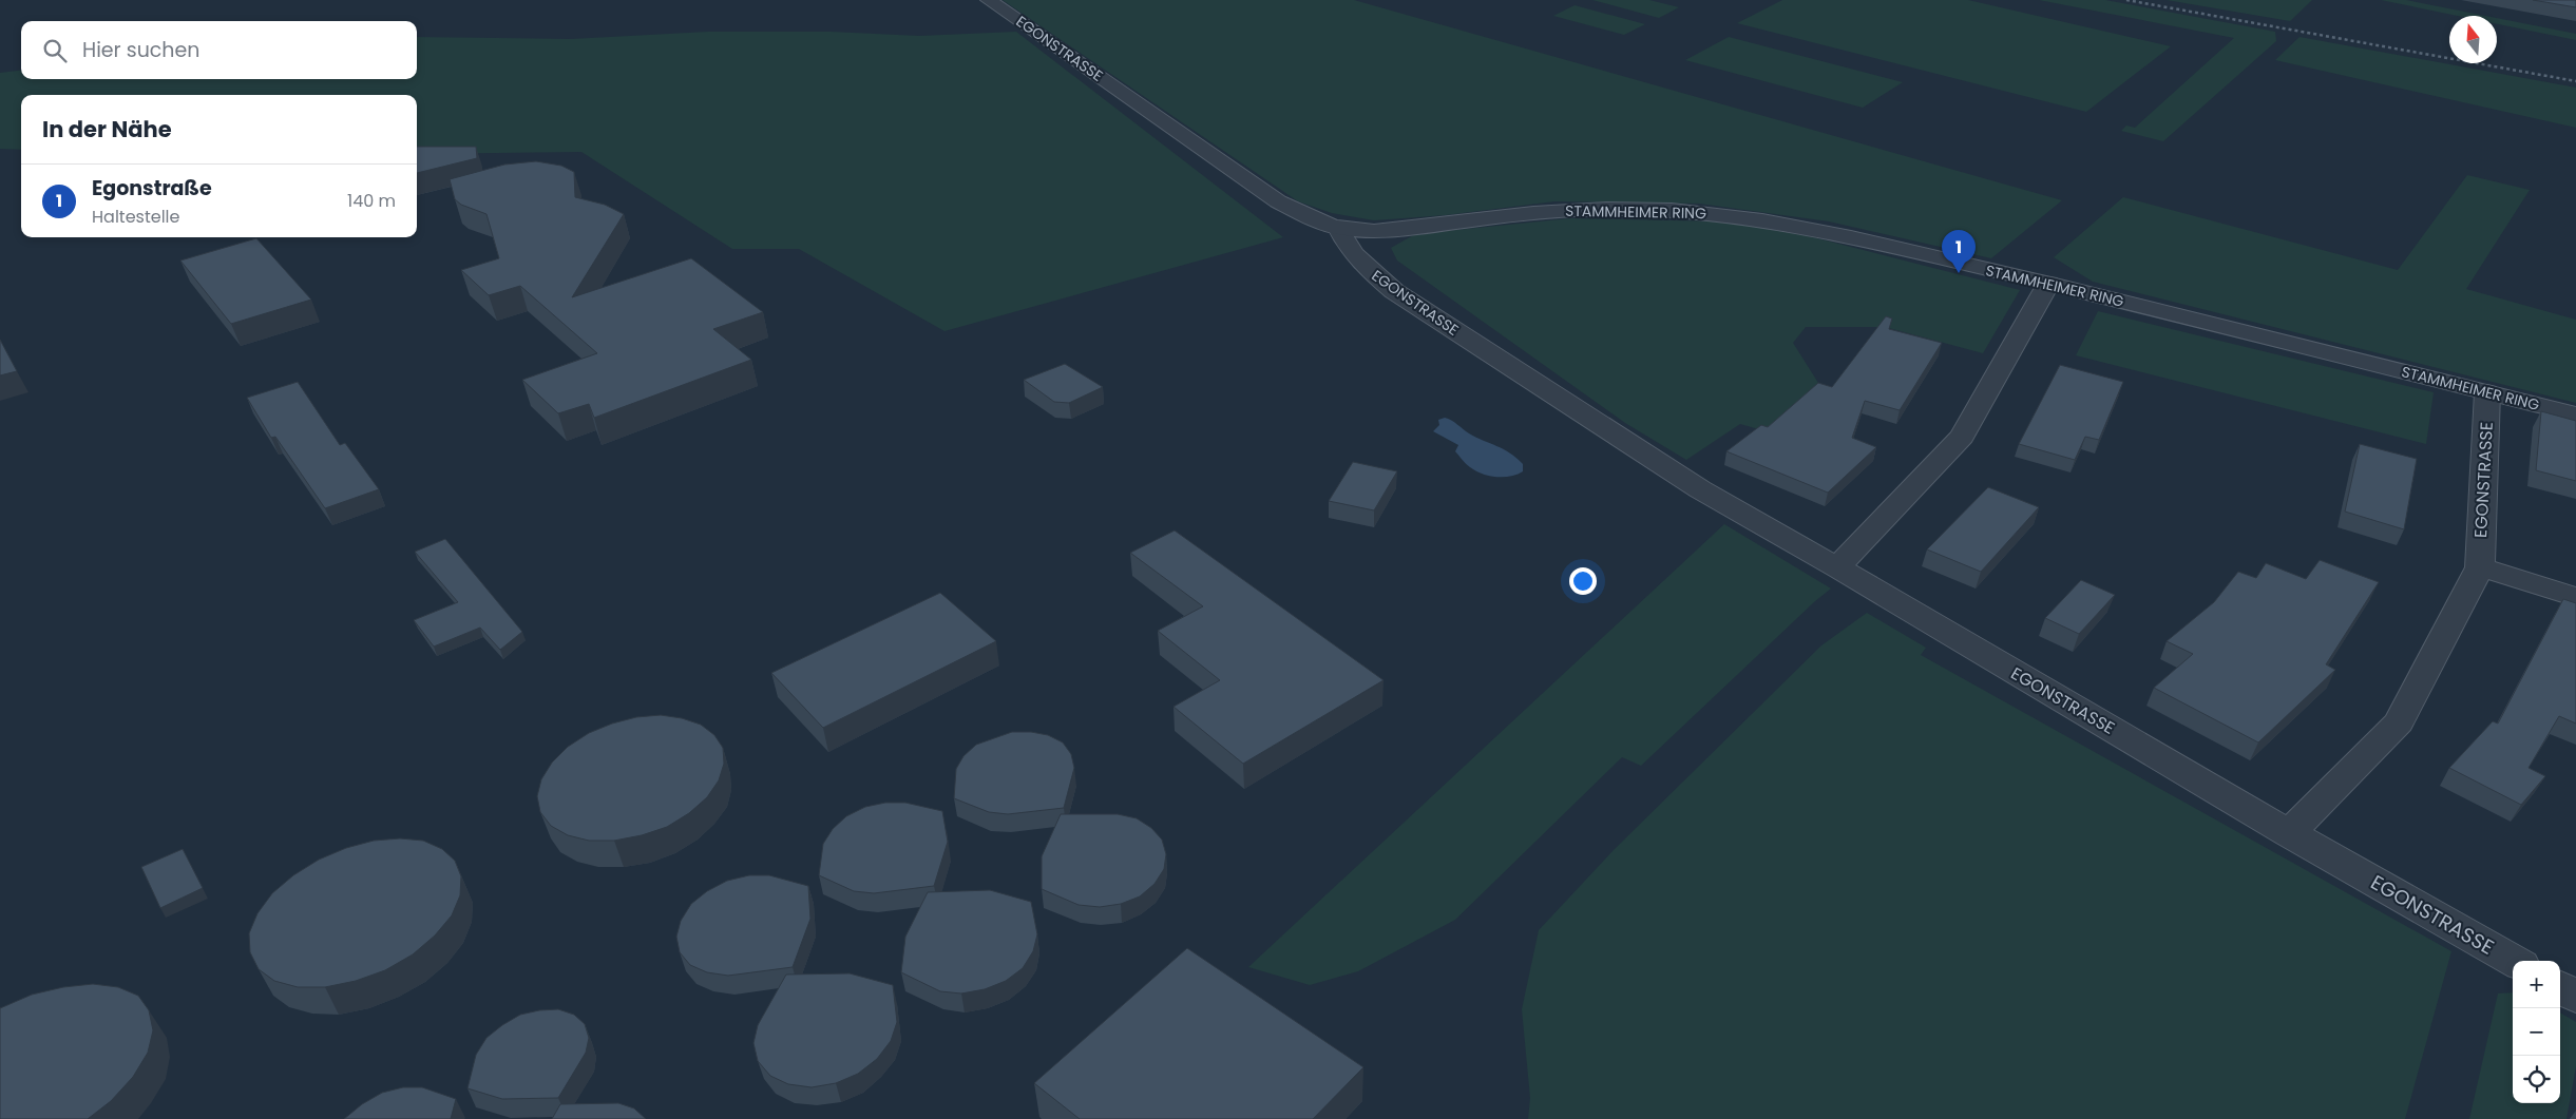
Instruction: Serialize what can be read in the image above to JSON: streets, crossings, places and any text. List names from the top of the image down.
{
  "streets": {
    "street": ["EGONSTRASSE", "STAMMHEIMER RING"]
  },
  "crossings": [
    ["EGONSTRASSE", "STAMMHEIMER RING"]
  ],
  "north": "top",
  "page": {
    "search": "Hier suchen",
    "heading": "In der Nähe",
    "list": [
      {
        "mark": "1",
        "name": "Egonstraße",
        "note": "Haltestelle",
        "value": "140 m"
      }
    ],
    "pins": "1",
    "map_buttons": ["+", "−"]
  }
}
